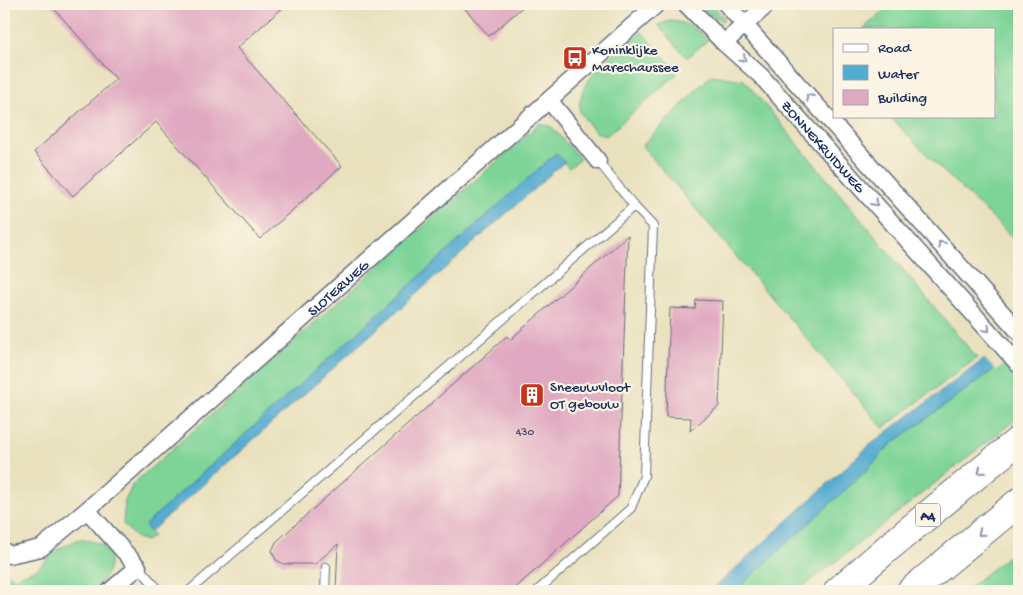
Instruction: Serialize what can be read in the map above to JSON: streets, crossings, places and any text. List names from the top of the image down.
{
  "streets": {
    "highway": ["A4"],
    "street": ["ZONNEKRUIDWEG", "SLOTERWEG"]
  },
  "places": {
    "bus stop": ["Koninklijke Marechaussee"],
    "building": ["Sneeuwvloot OT gebouw"]
  },
  "house_numbers": ["430"],
  "legend": ["Road", "Water", "Building"]
}
